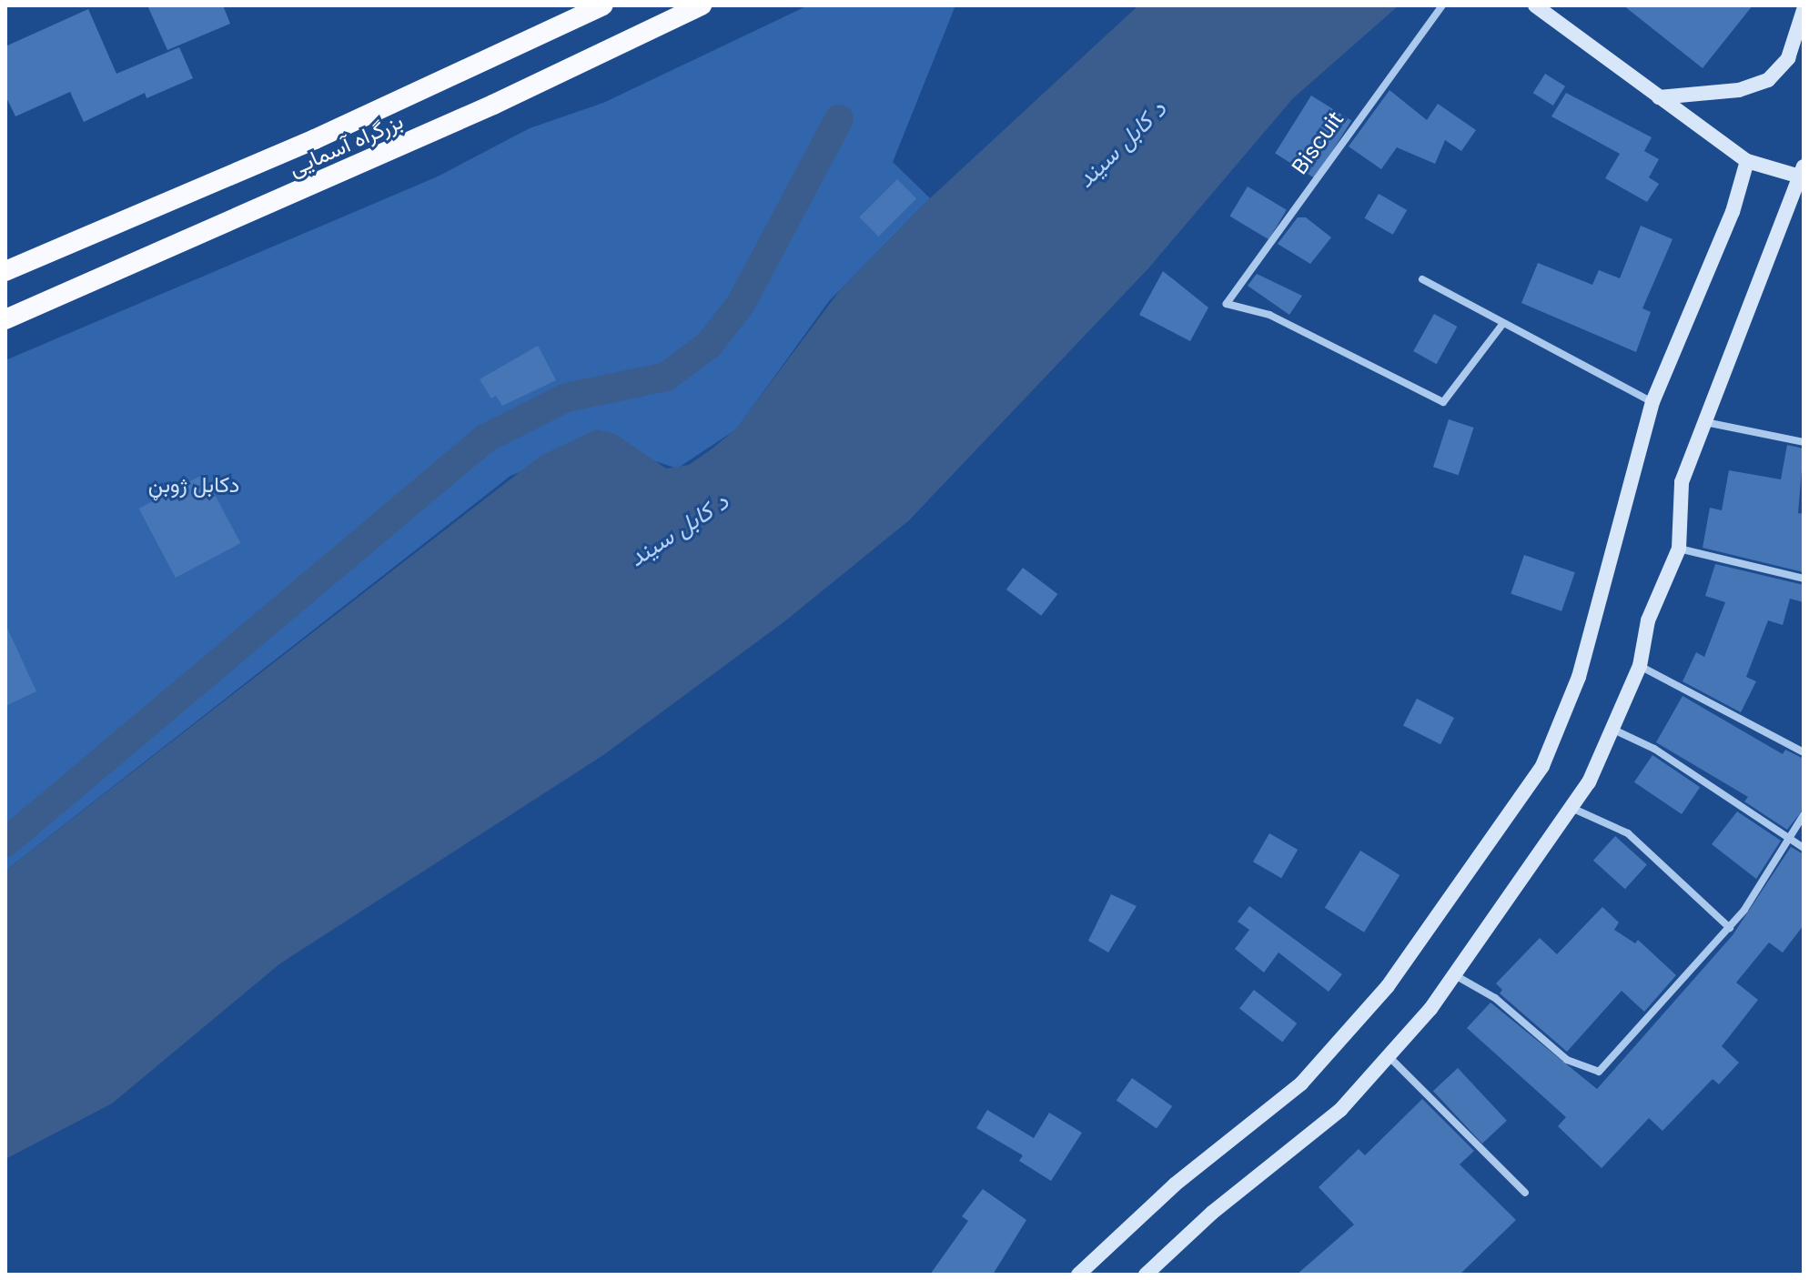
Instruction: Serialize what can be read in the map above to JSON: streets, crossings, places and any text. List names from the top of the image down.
{
  "streets": {
    "highway": ["بزرگراه آسمایی"],
    "street": ["Biscuit"]
  },
  "water": ["د کابل سيند"],
  "parks": ["دکابل ژوبڼ"]
}
